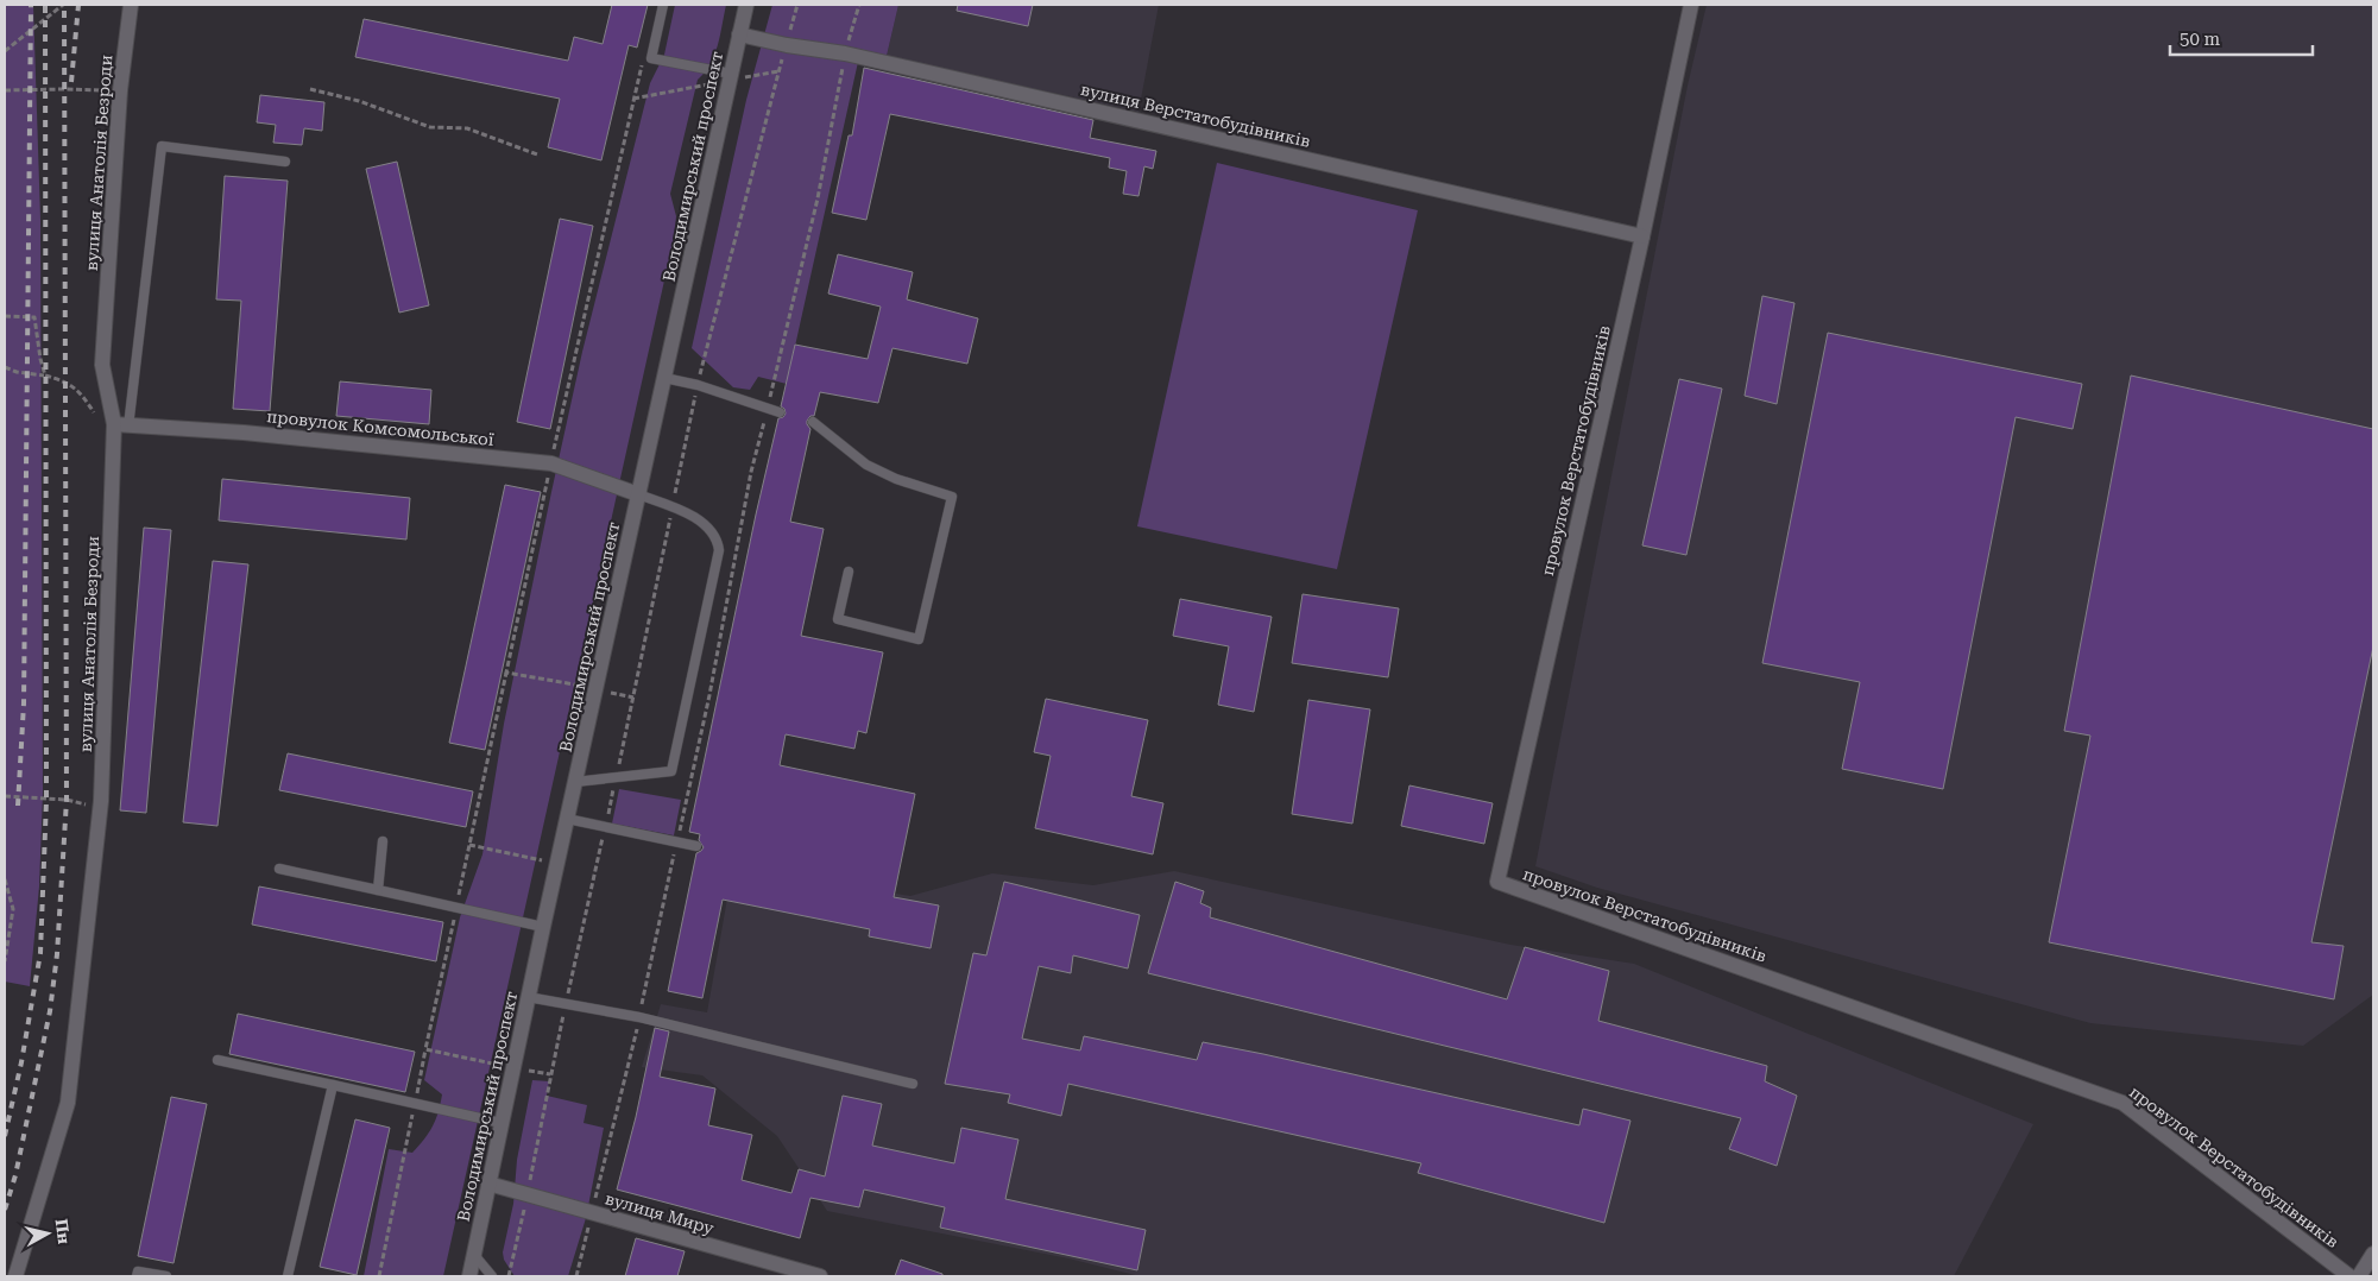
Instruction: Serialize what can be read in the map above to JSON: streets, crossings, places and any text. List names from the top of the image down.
{
  "streets": {
    "street": [
      "вулиця Верстатобудівників",
      "вулиця Анатолія Безроди",
      "Володимирський проспект",
      "провулок Комсомольської",
      "провулок Верстатобудівників",
      "вулиця Миру"
    ]
  },
  "crossings": [
    ["вулиця Верстатобудівників", "Володимирський проспект"],
    ["вулиця Верстатобудівників", "провулок Верстатобудівників"],
    ["вулиця Анатолія Безроди", "провулок Комсомольської"],
    ["Володимирський проспект", "провулок Комсомольської"],
    ["Володимирський проспект", "вулиця Миру"]
  ],
  "scale_bar": "50 m",
  "north": "right"
}
